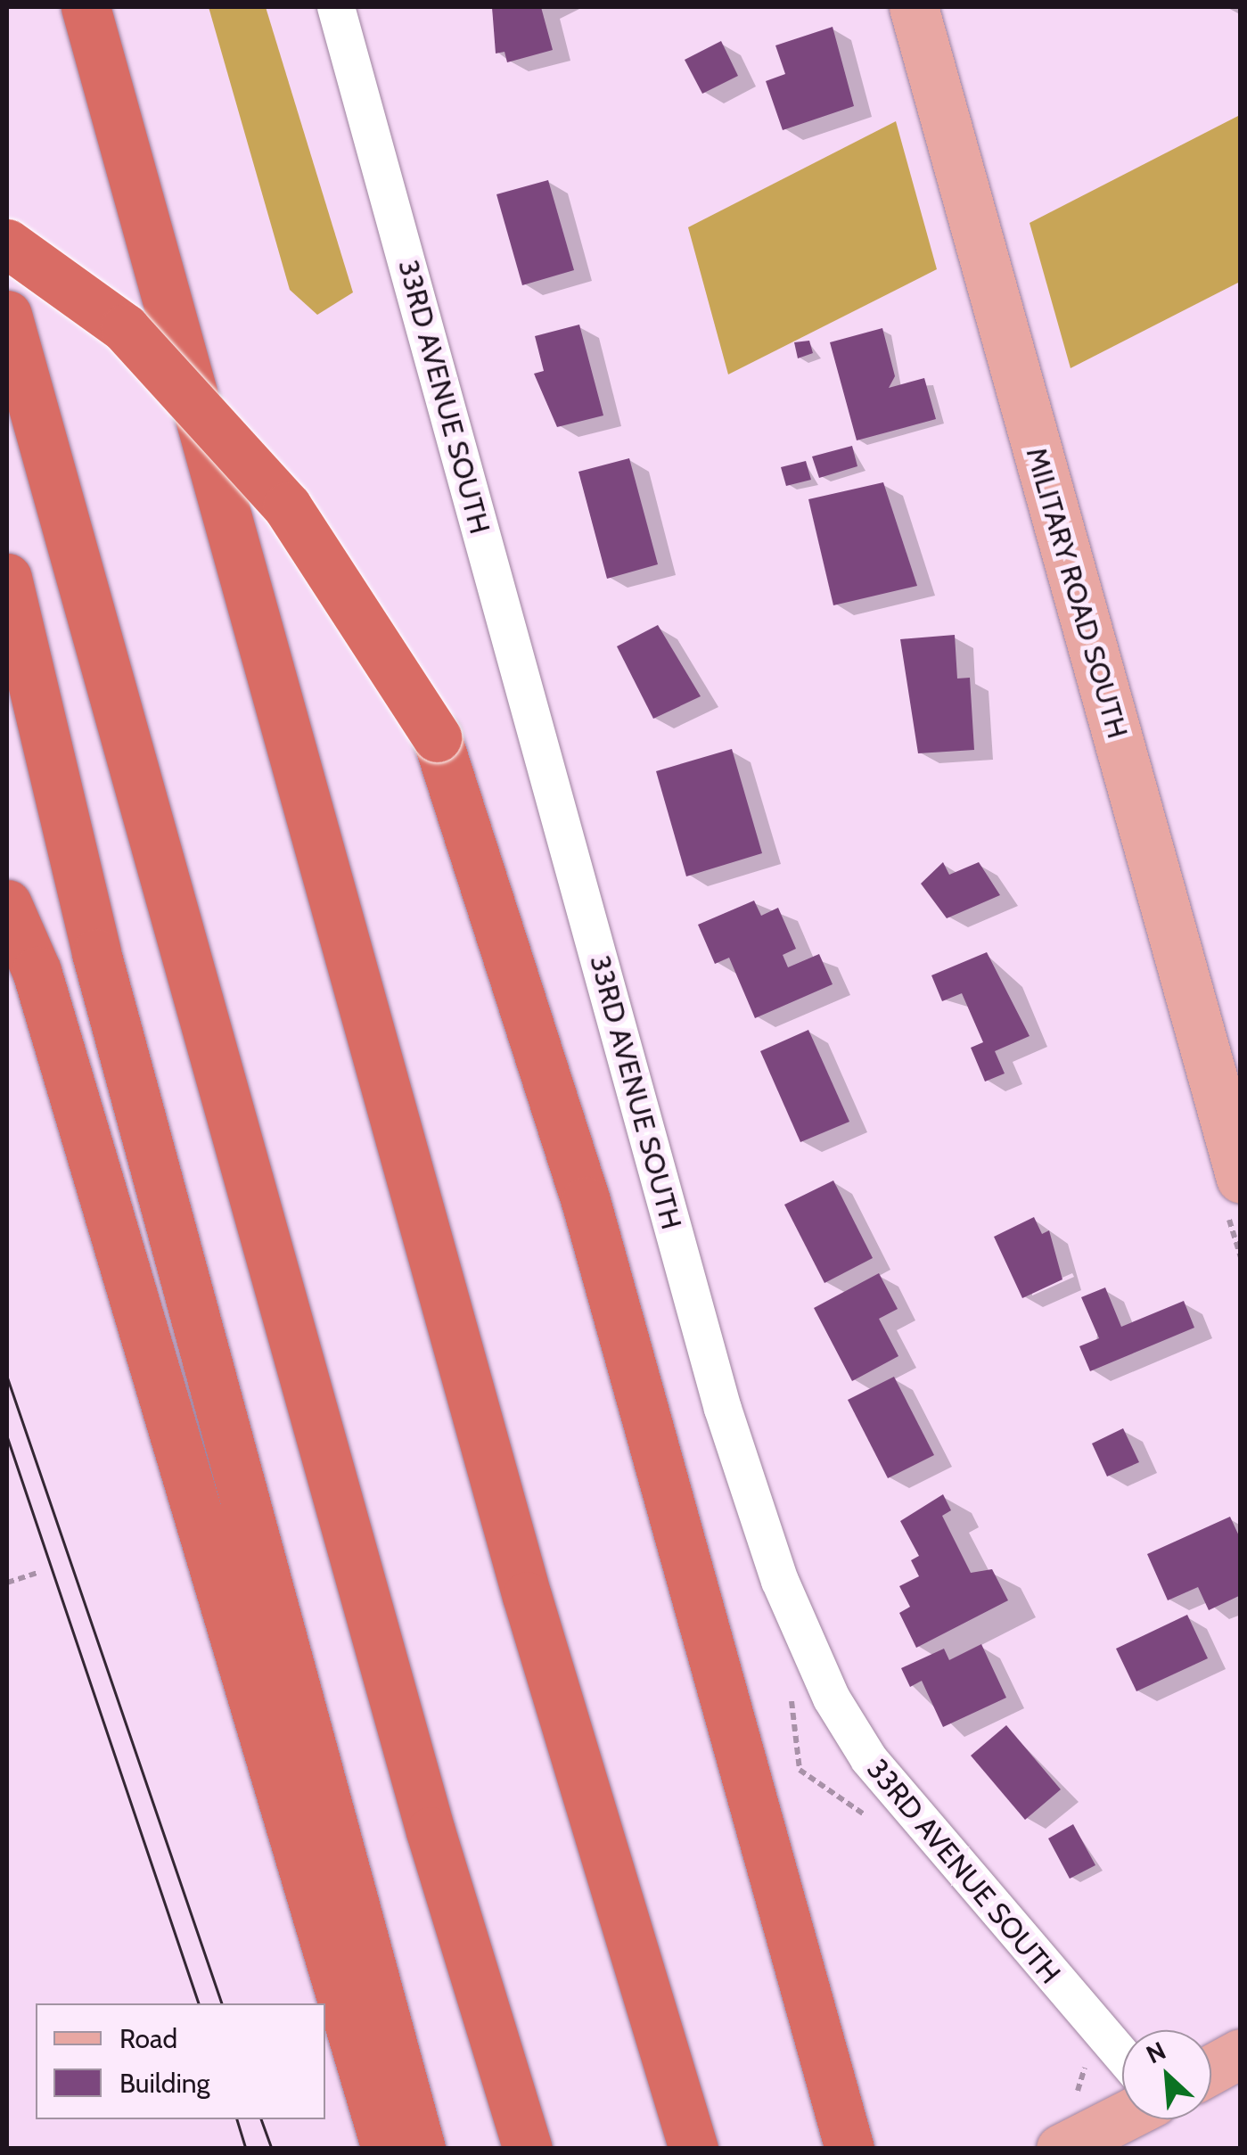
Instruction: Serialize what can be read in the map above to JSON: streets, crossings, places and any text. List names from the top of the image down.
{
  "streets": {
    "main road": ["MILITARY ROAD SOUTH"],
    "street": ["33RD AVENUE SOUTH"]
  },
  "legend": ["Road", "Building"],
  "north": "top left"
}
